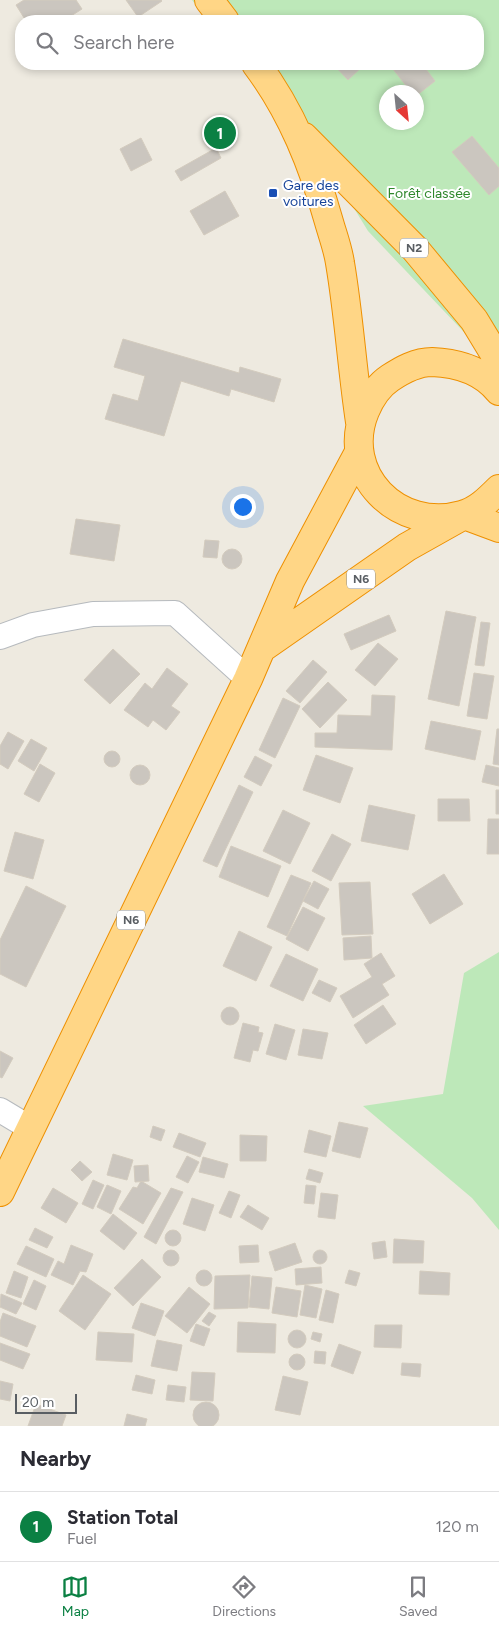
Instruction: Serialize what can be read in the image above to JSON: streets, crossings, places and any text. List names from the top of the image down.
{
  "streets": {
    "highway": ["N2", "N6"]
  },
  "parks": ["Forêt classée"],
  "places": {
    "transit": ["Gare des voitures"]
  },
  "scale_bar": "20 m",
  "north": "bottom right",
  "page": {
    "search": "Search here",
    "pins": "1",
    "scale": "20 m",
    "heading": "Nearby",
    "list": [
      {
        "mark": "1",
        "name": "Station Total",
        "note": "Fuel",
        "value": "120 m"
      }
    ],
    "nav": ["Map", "Directions", "Saved"]
  }
}
